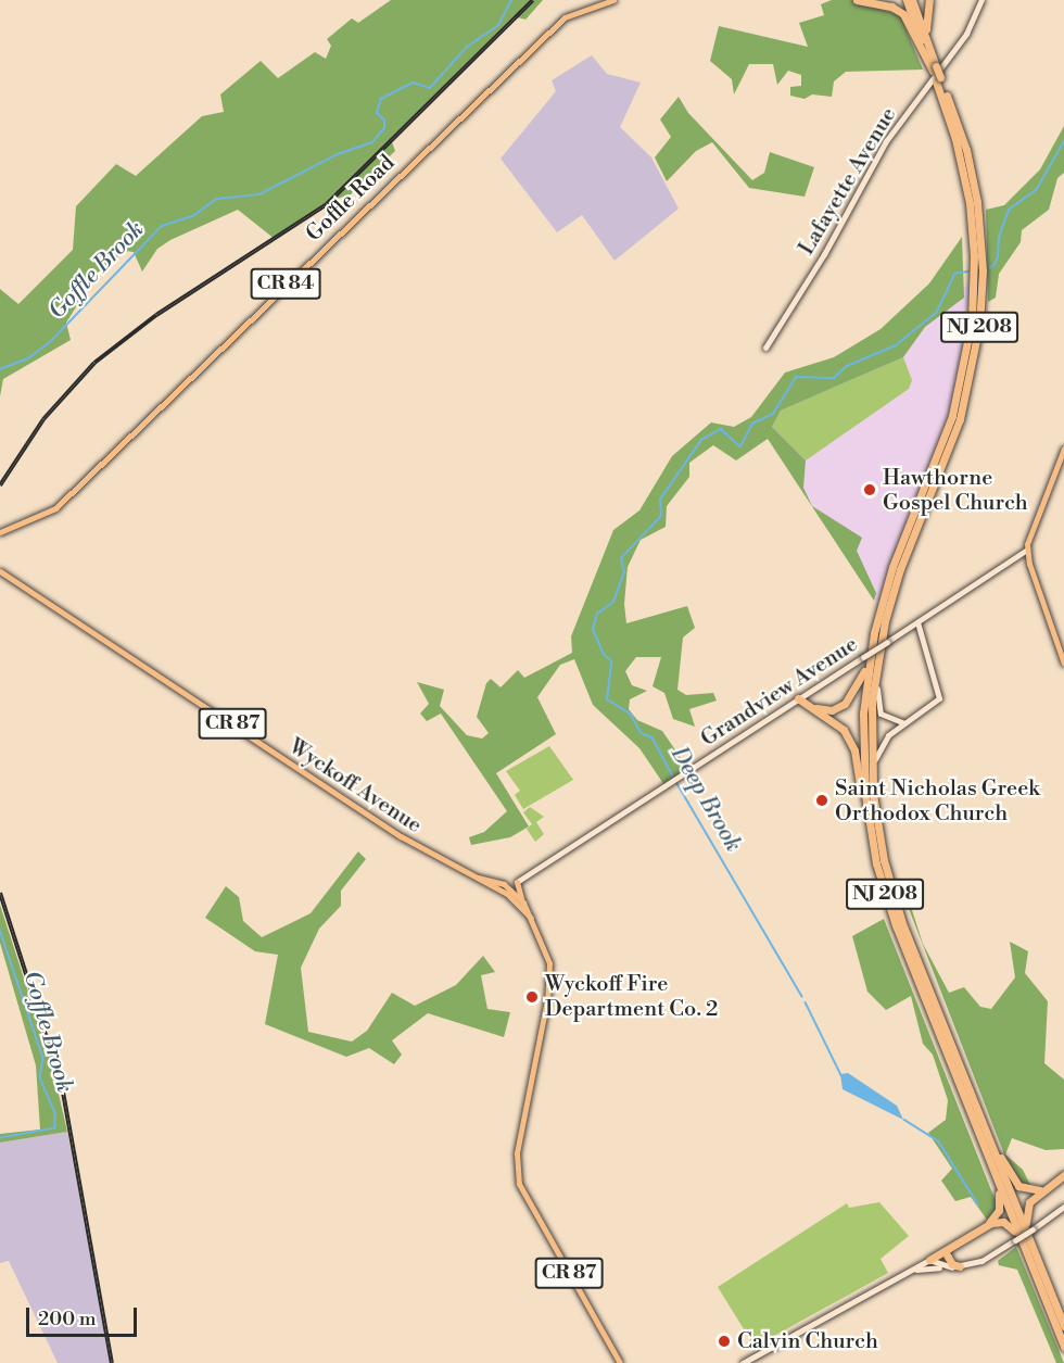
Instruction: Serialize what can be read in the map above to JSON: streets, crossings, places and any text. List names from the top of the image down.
{
  "streets": {
    "highway": ["NJ 208"],
    "main road": [
      "Goffle Road",
      "CR 84",
      "CR 87",
      "Wyckoff Avenue"
    ],
    "street": ["Lafayette Avenue", "Grandview Avenue"]
  },
  "water": ["Goffle Brook", "Deep Brook"],
  "places": [
    "Hawthorne Gospel Church",
    "Saint Nicholas Greek Orthodox Church",
    "Wyckoff Fire Department Co. 2",
    "Calvin Church"
  ],
  "scale_bar": "200 m"
}
